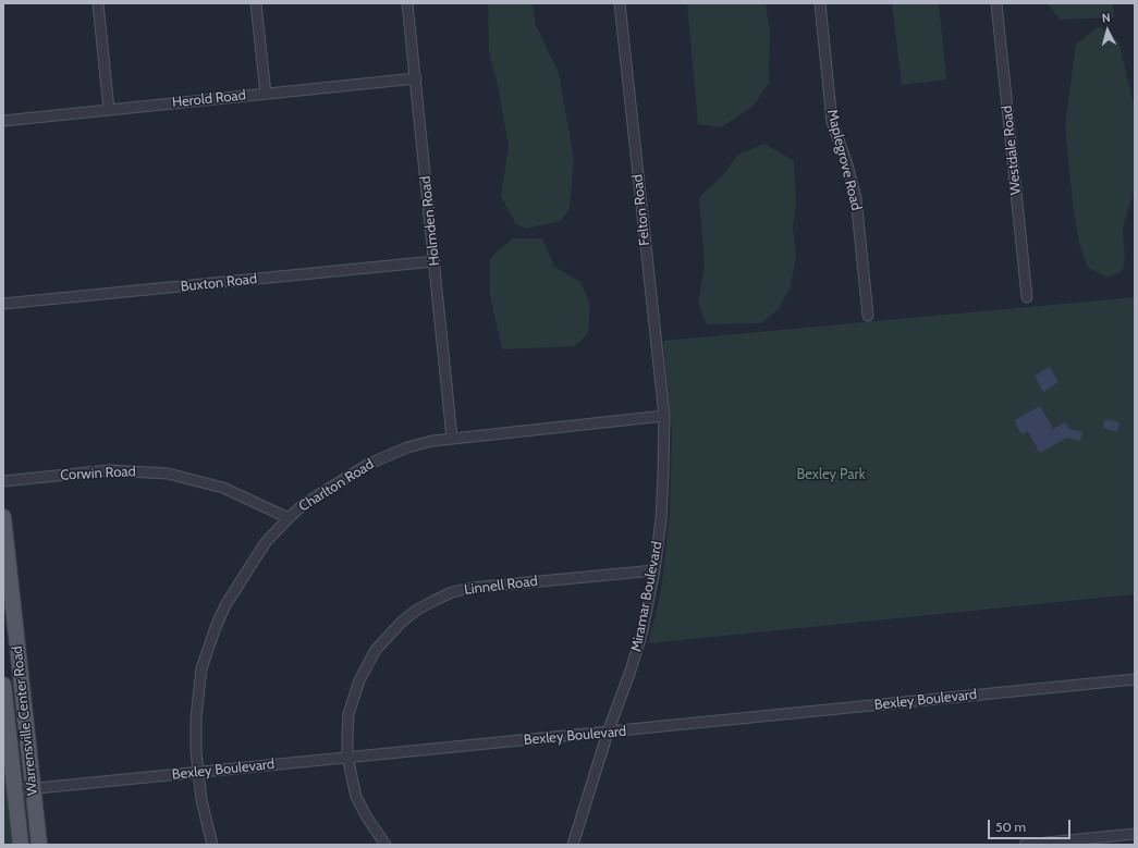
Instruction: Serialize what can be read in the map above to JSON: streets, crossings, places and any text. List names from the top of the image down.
{
  "streets": {
    "main road": ["Warrensville Center Road"],
    "street": [
      "Herold Road",
      "Westdale Road",
      "Maplegrove Road",
      "Felton Road",
      "Holmden Road",
      "Buxton Road",
      "Corwin Road",
      "Charlton Road",
      "Linnell Road",
      "Miramar Boulevard",
      "Bexley Boulevard"
    ]
  },
  "crossings": [
    ["Herold Road", "Holmden Road"],
    ["Felton Road", "Charlton Road"],
    ["Felton Road", "Miramar Boulevard"],
    ["Holmden Road", "Buxton Road"],
    ["Holmden Road", "Charlton Road"],
    ["Corwin Road", "Charlton Road"],
    ["Charlton Road", "Miramar Boulevard"],
    ["Charlton Road", "Bexley Boulevard"],
    ["Linnell Road", "Miramar Boulevard"],
    ["Linnell Road", "Bexley Boulevard"],
    ["Miramar Boulevard", "Bexley Boulevard"],
    ["Bexley Boulevard", "Warrensville Center Road"]
  ],
  "parks": ["Bexley Park"],
  "scale_bar": "50 m",
  "north": "top"
}
